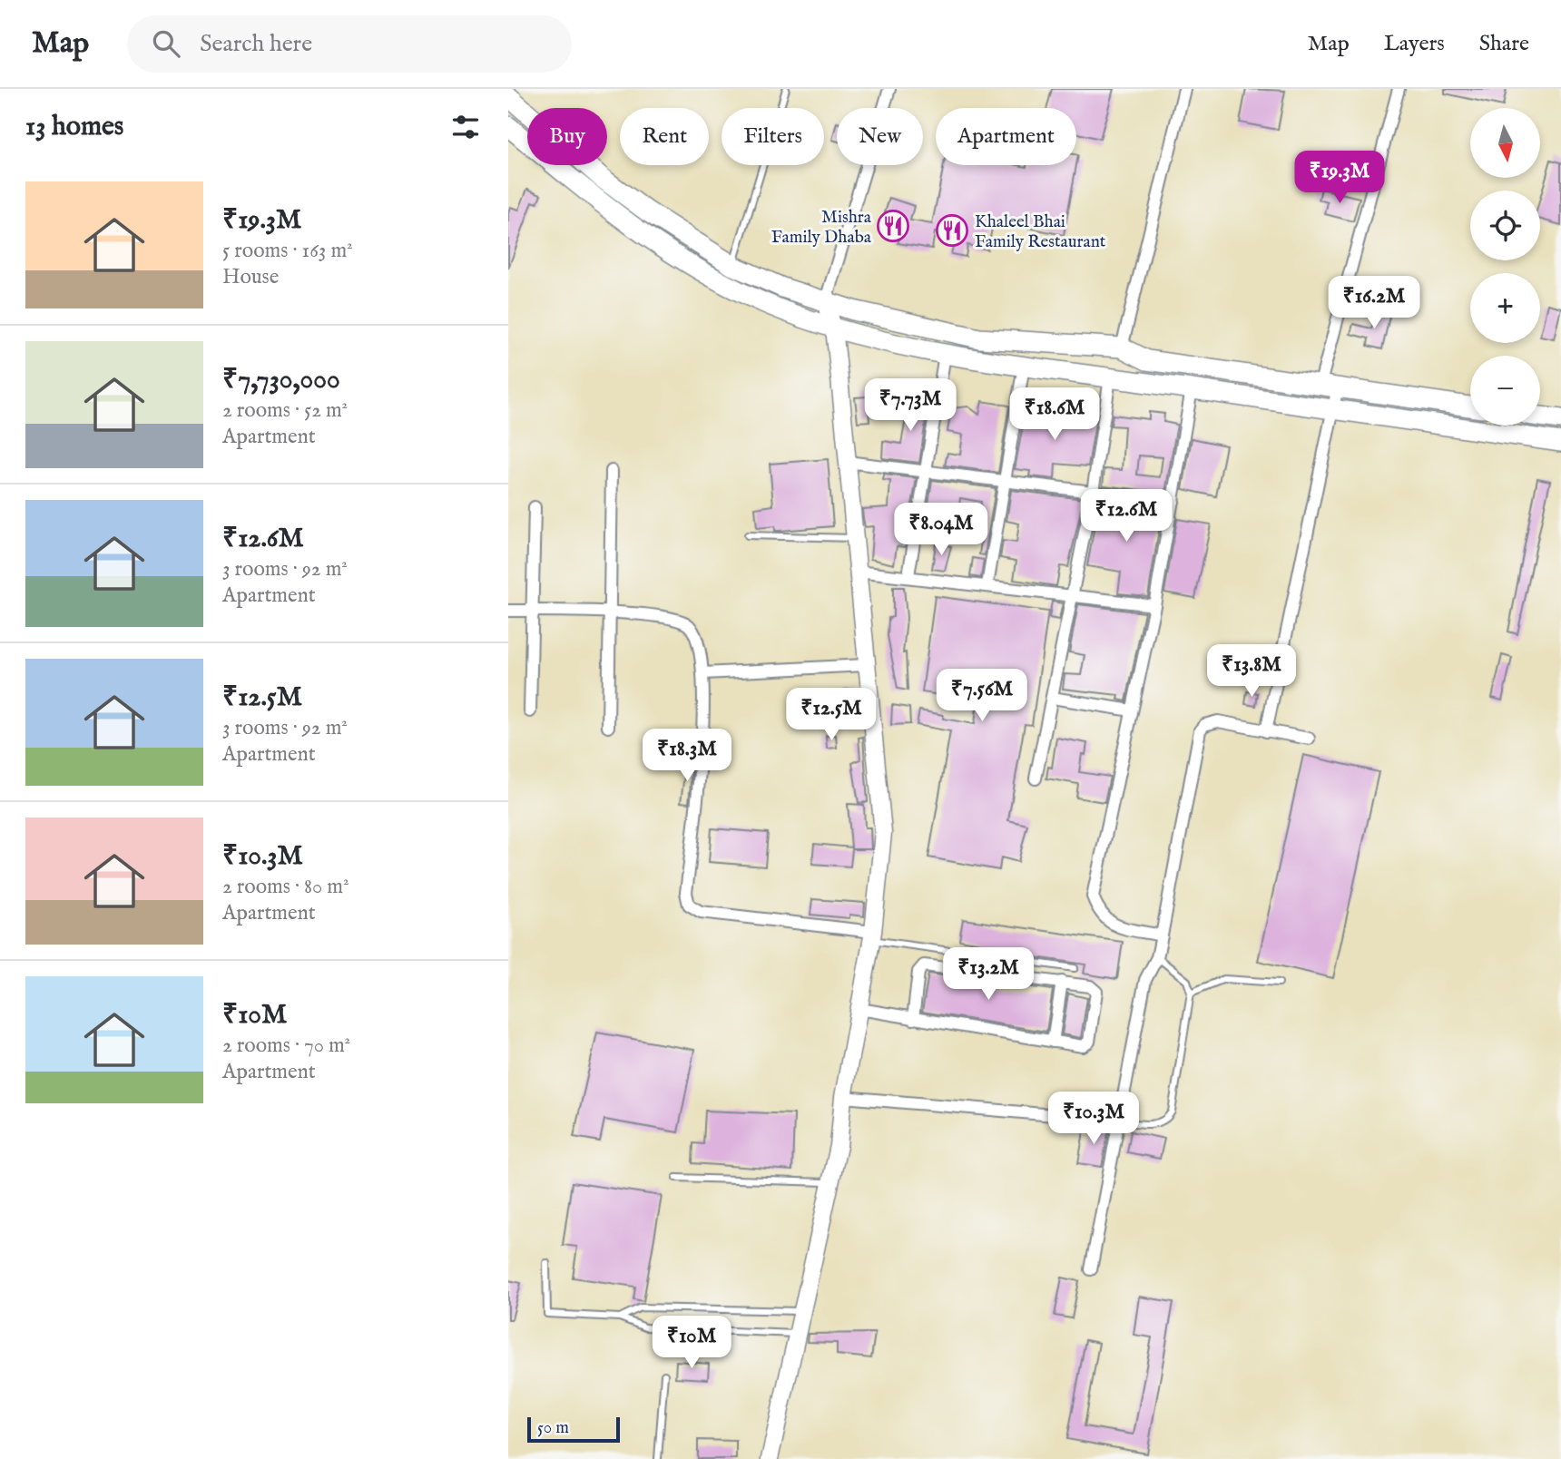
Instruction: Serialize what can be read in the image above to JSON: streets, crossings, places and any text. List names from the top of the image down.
{
  "places": {
    "restaurant": ["Mishra Family Dhaba", "Khaleel Bhai Family Restaurant"]
  },
  "scale_bar": "50 m",
  "north": "bottom",
  "page": {
    "header": "Map",
    "search": "Search here",
    "nav": ["Map", "Layers", "Share"],
    "heading": "13 homes",
    "map_buttons": ["+", "−"],
    "chip": [
      "Buy",
      "Rent",
      "Filters",
      "New",
      "Apartment"
    ],
    "price": [
      "₹19.3M",
      "₹16.2M",
      "₹7.73M",
      "₹18.6M",
      "₹12.6M",
      "₹8.04M",
      "₹13.8M",
      "₹7.56M",
      "₹12.5M",
      "₹18.3M",
      "₹13.2M",
      "₹10.3M",
      "₹10M"
    ],
    "list": [
      {
        "name": "₹19.3M",
        "note": "5 rooms · 163 m² · House"
      },
      {
        "name": "₹7,730,000",
        "note": "2 rooms · 52 m² · Apartment"
      },
      {
        "name": "₹12.6M",
        "note": "3 rooms · 92 m² · Apartment"
      },
      {
        "name": "₹12.5M",
        "note": "3 rooms · 92 m² · Apartment"
      },
      {
        "name": "₹10.3M",
        "note": "2 rooms · 80 m² · Apartment"
      },
      {
        "name": "₹10M",
        "note": "2 rooms · 70 m² · Apartment"
      }
    ],
    "scale": "50 m"
  }
}
